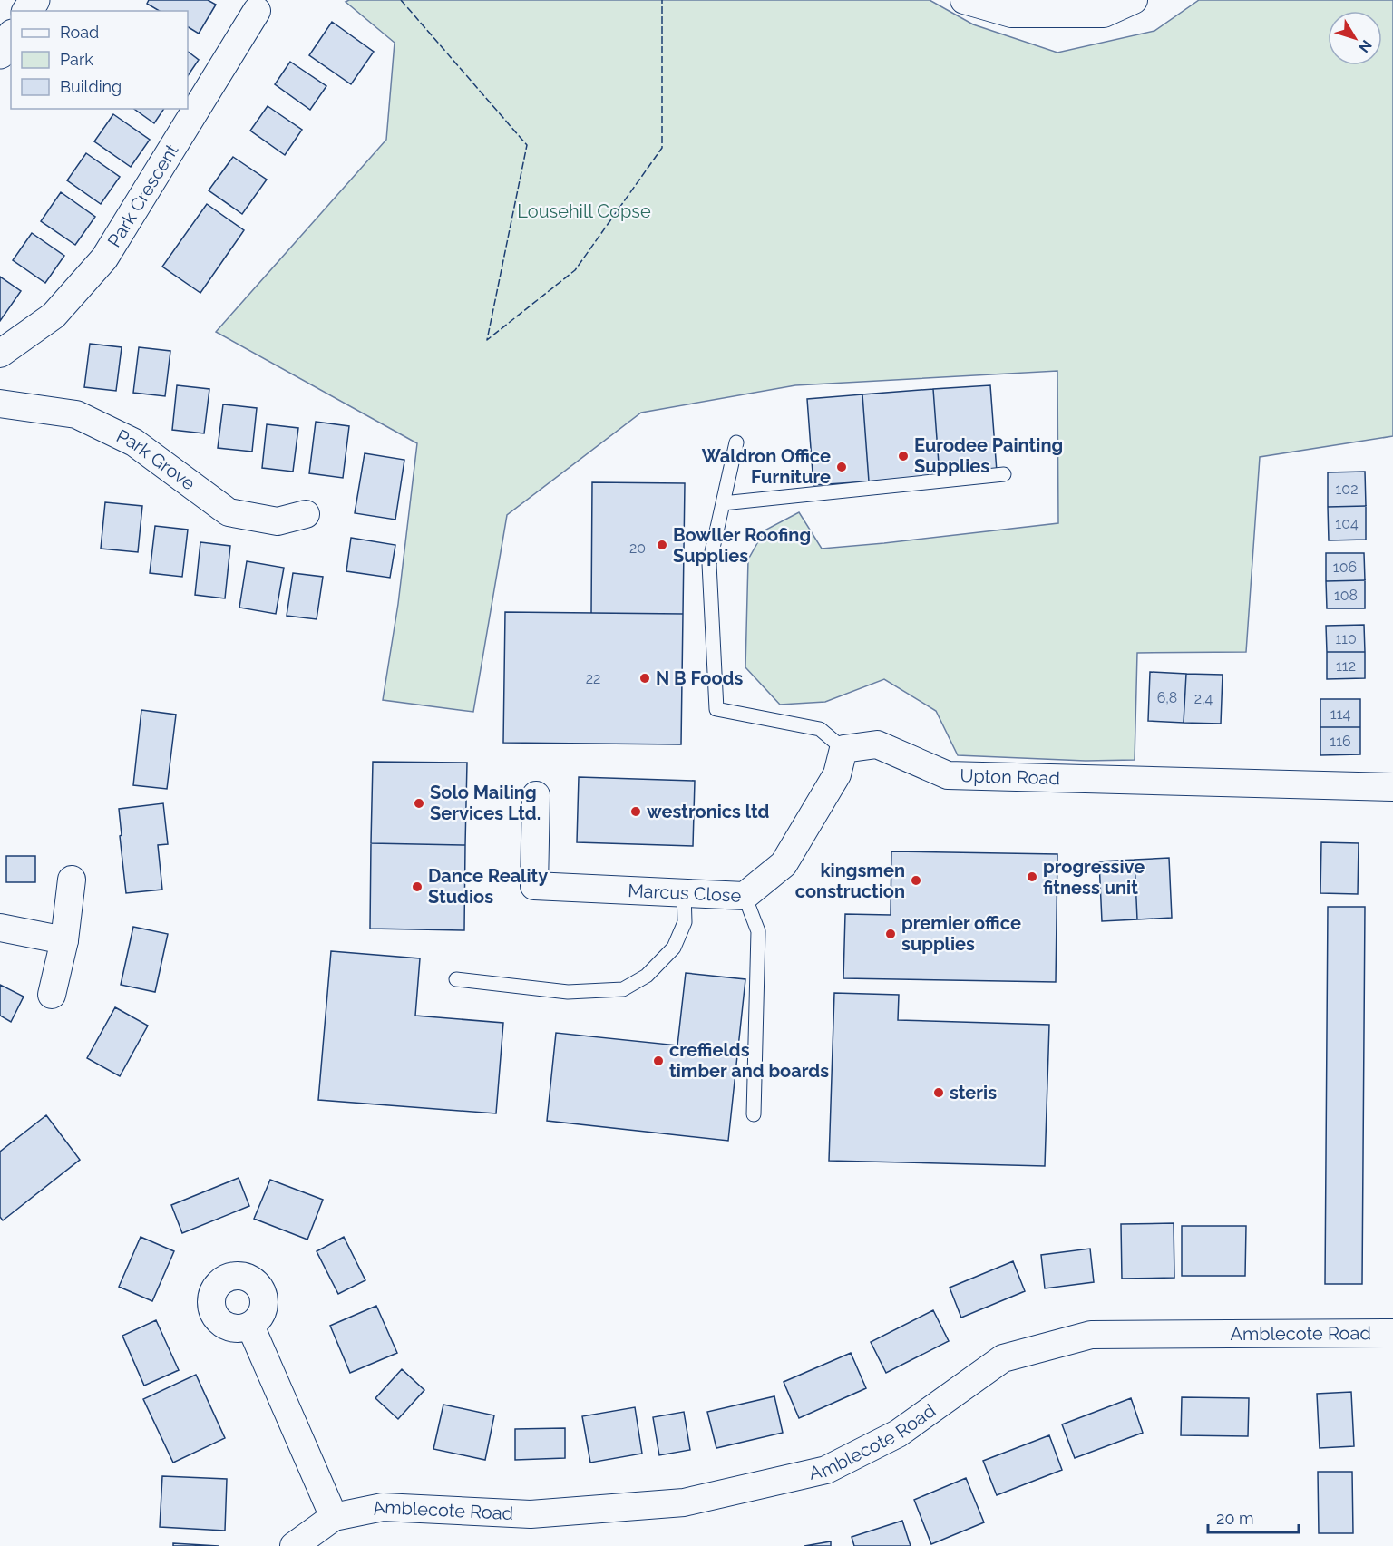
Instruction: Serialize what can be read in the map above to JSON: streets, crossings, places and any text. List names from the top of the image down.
{
  "streets": {
    "street": [
      "Park Crescent",
      "Park Grove",
      "Upton Road",
      "Marcus Close",
      "Amblecote Road"
    ]
  },
  "crossings": [
    ["Upton Road", "Marcus Close"]
  ],
  "parks": ["Lousehill Copse"],
  "places": [
    "Eurodee Painting Supplies",
    "Waldron Office Furniture",
    "Bowller Roofing Supplies",
    "N B Foods",
    "Solo Mailing Services Ltd.",
    "westronics ltd",
    "progressive fitness unit",
    "kingsmen construction",
    "Dance Reality Studios",
    "premier office supplies",
    "creffields timber and boards",
    "steris"
  ],
  "house_numbers": [
    "102",
    "104",
    "20",
    "106",
    "108",
    "110",
    "112",
    "22",
    "6,8",
    "2,4",
    "114",
    "116"
  ],
  "legend": ["Road", "Park", "Building"],
  "scale_bar": "20 m",
  "north": "bottom right"
}
